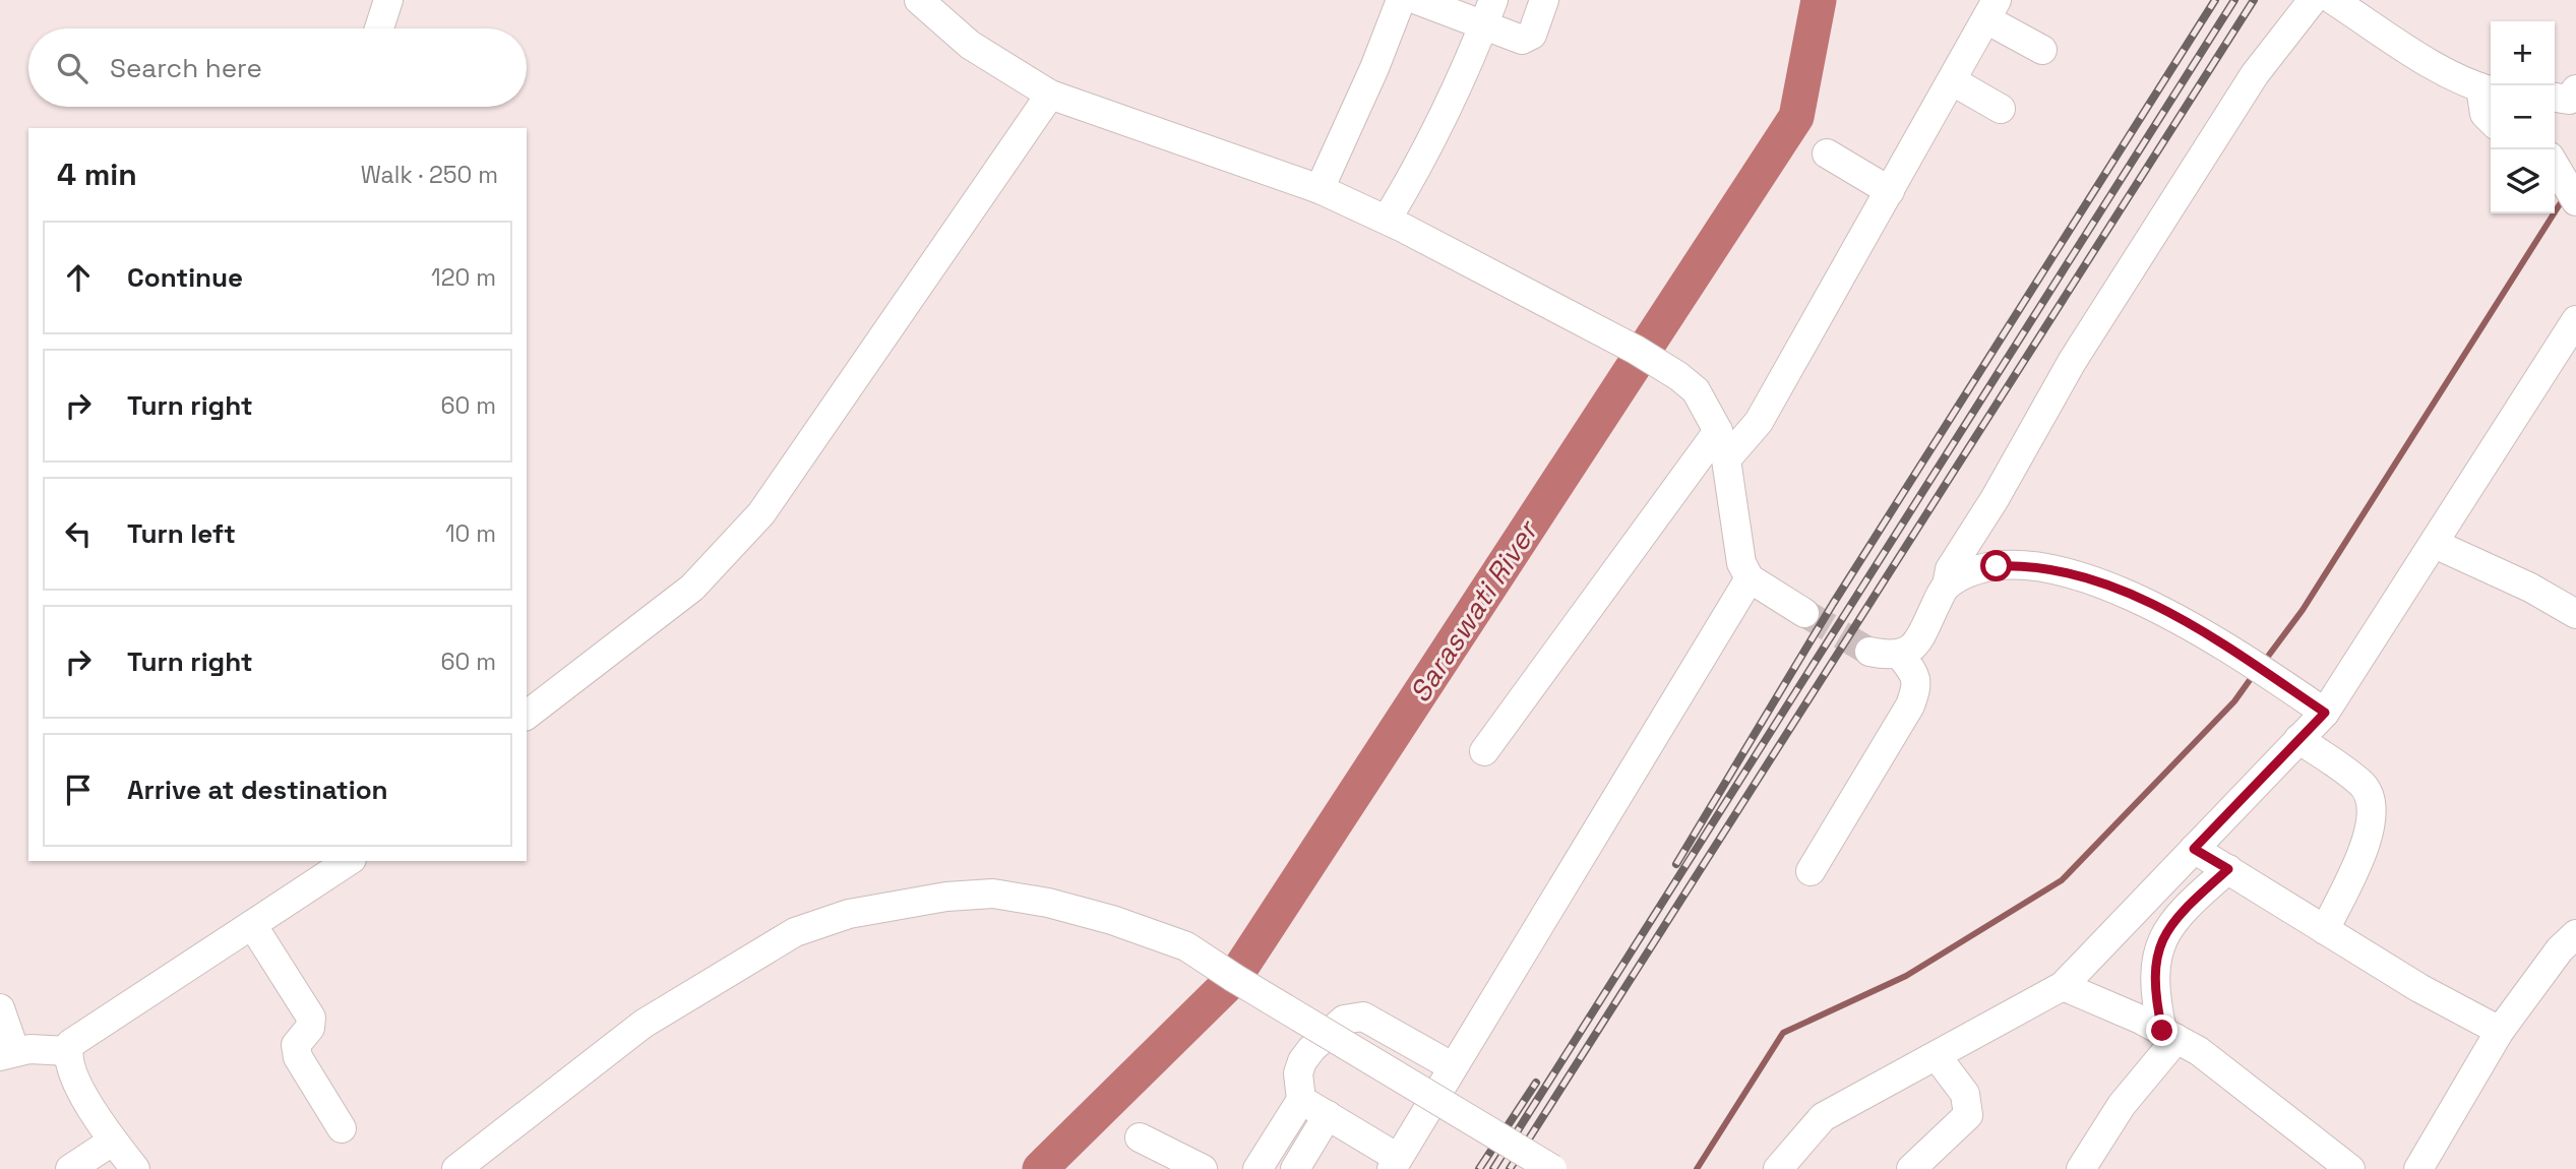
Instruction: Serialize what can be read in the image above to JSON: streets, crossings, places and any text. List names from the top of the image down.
{
  "water": ["Saraswati River"],
  "page": {
    "map_buttons": ["+", "−"],
    "search": "Search here",
    "heading": ["4 min", "Walk · 250 m"],
    "list": [
      ["Continue", "120 m"],
      ["Turn right", "60 m"],
      ["Turn left", "10 m"],
      ["Turn right", "60 m"],
      "Arrive at destination"
    ]
  }
}
